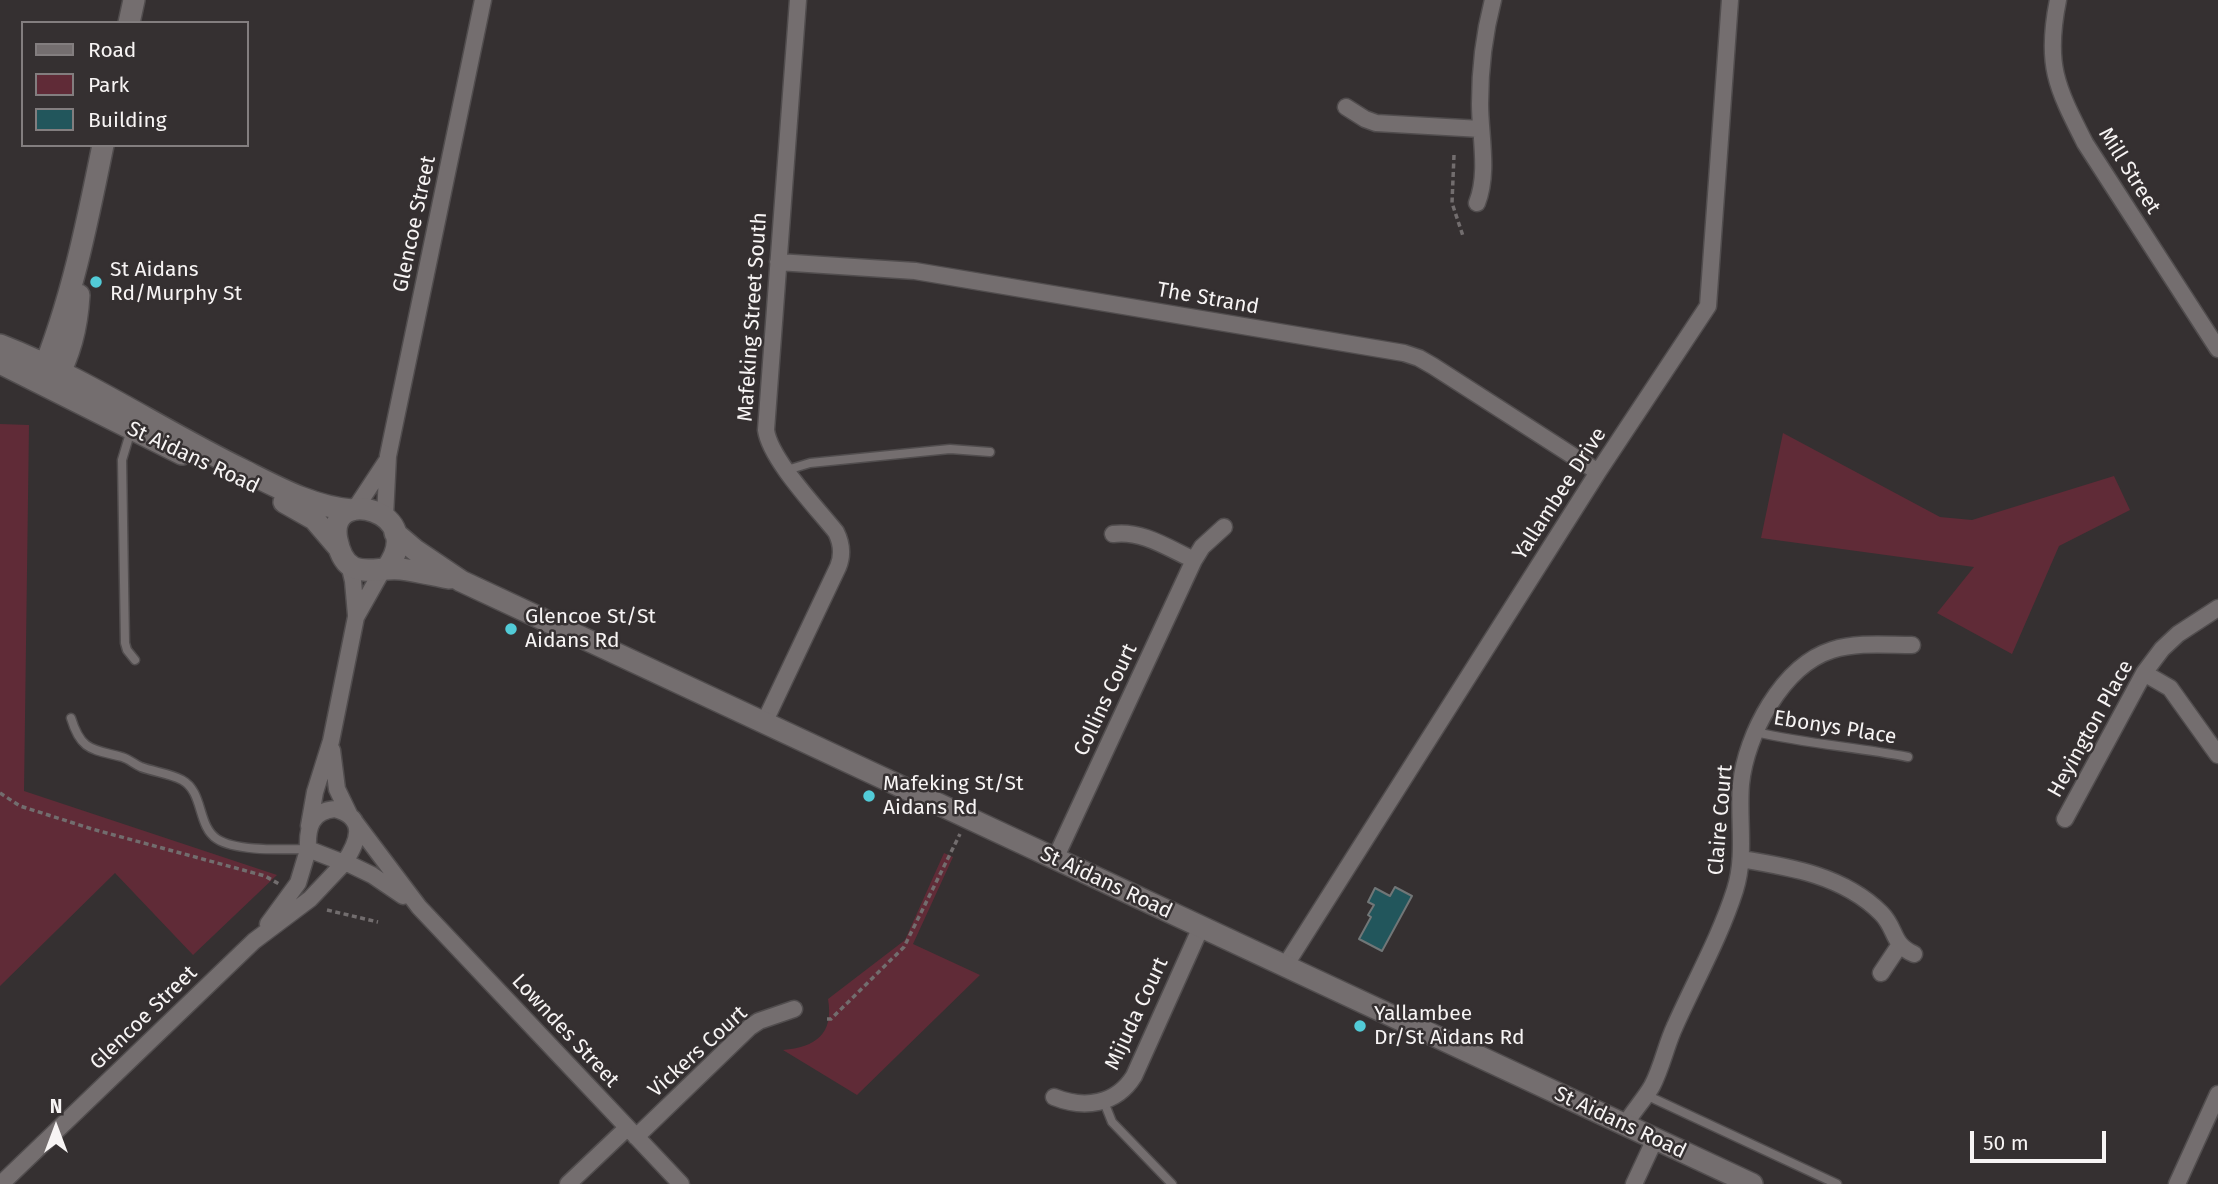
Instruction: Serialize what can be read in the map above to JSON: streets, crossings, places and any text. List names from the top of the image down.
{
  "streets": {
    "street": [
      "Mill Street",
      "Glencoe Street",
      "The Strand",
      "Mafeking Street South",
      "St Aidans Road",
      "Yallambee Drive",
      "Collins Court",
      "Heyington Place",
      "Claire Court",
      "Mijuda Court",
      "Lowndes Street",
      "Vickers Court"
    ],
    "lane": ["Ebonys Place"]
  },
  "crossings": [
    ["Glencoe Street", "St Aidans Road"],
    ["Glencoe Street", "Lowndes Street"],
    ["The Strand", "Mafeking Street South"],
    ["The Strand", "Yallambee Drive"],
    ["Mafeking Street South", "St Aidans Road"],
    ["St Aidans Road", "Yallambee Drive"],
    ["St Aidans Road", "Collins Court"],
    ["St Aidans Road", "Claire Court"],
    ["St Aidans Road", "Mijuda Court"],
    ["Ebonys Place", "Claire Court"],
    ["Lowndes Street", "Vickers Court"]
  ],
  "places": [
    "St Aidans Rd/Murphy St",
    "Glencoe St/St Aidans Rd",
    "Mafeking St/St Aidans Rd",
    "Yallambee Dr/St Aidans Rd"
  ],
  "legend": ["Road", "Park", "Building"],
  "scale_bar": "50 m",
  "north": "top"
}
